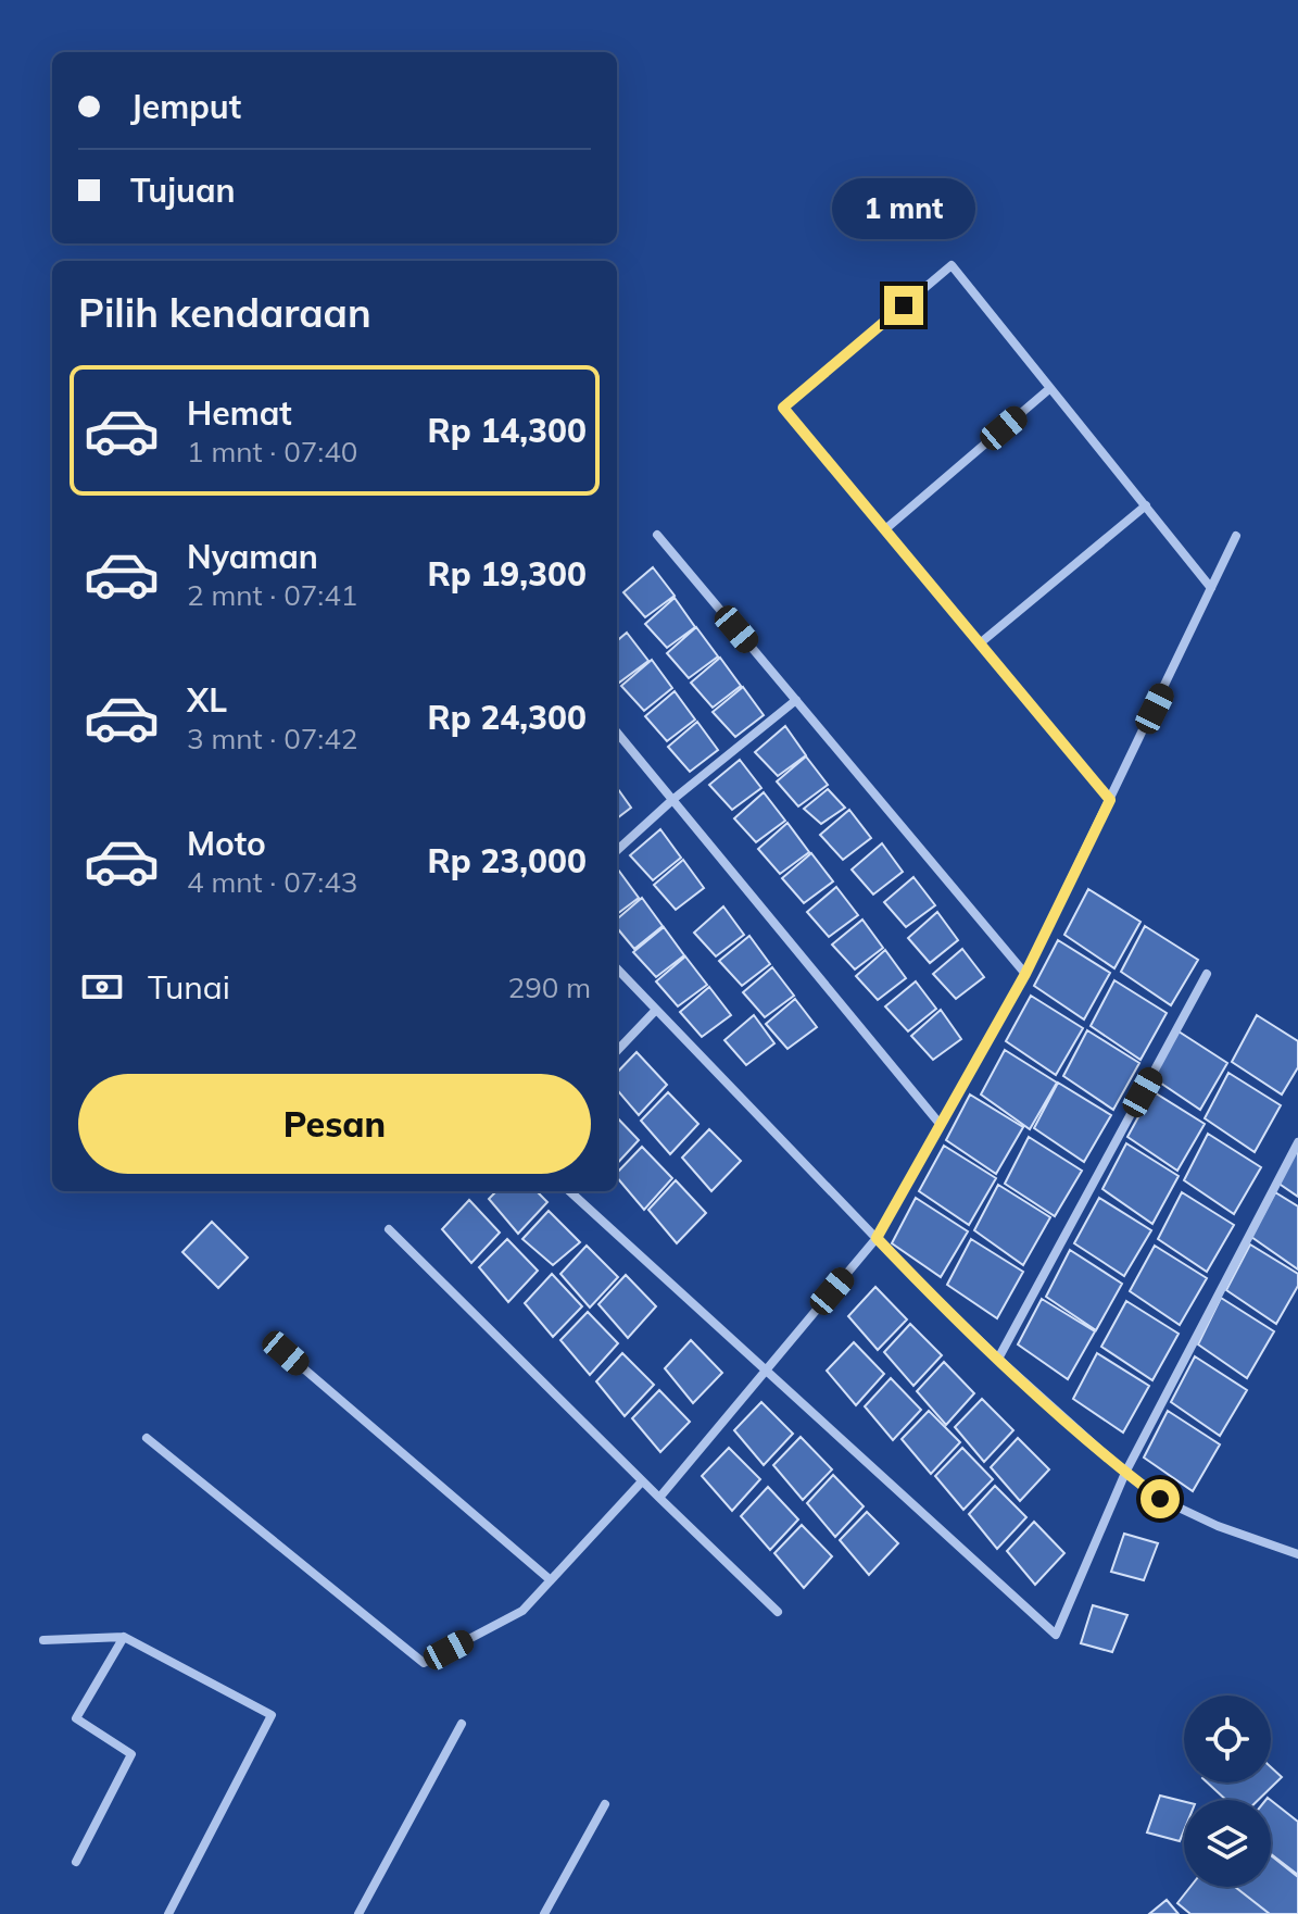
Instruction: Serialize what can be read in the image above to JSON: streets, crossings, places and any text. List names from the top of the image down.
{
  "page": {
    "banner": ["Jemput", "Tujuan"],
    "bubble": "1 mnt",
    "heading": "Pilih kendaraan",
    "list": [
      {
        "name": "Hemat",
        "note": "1 mnt · 07:40",
        "value": "Rp 14,300"
      },
      {
        "name": "Nyaman",
        "note": "2 mnt · 07:41",
        "value": "Rp 19,300"
      },
      {
        "name": "XL",
        "note": "3 mnt · 07:42",
        "value": "Rp 24,300"
      },
      {
        "name": "Moto",
        "note": "4 mnt · 07:43",
        "value": "Rp 23,000"
      }
    ],
    "pay": ["Tunai", "290 m"],
    "buttons": "Pesan"
  }
}
